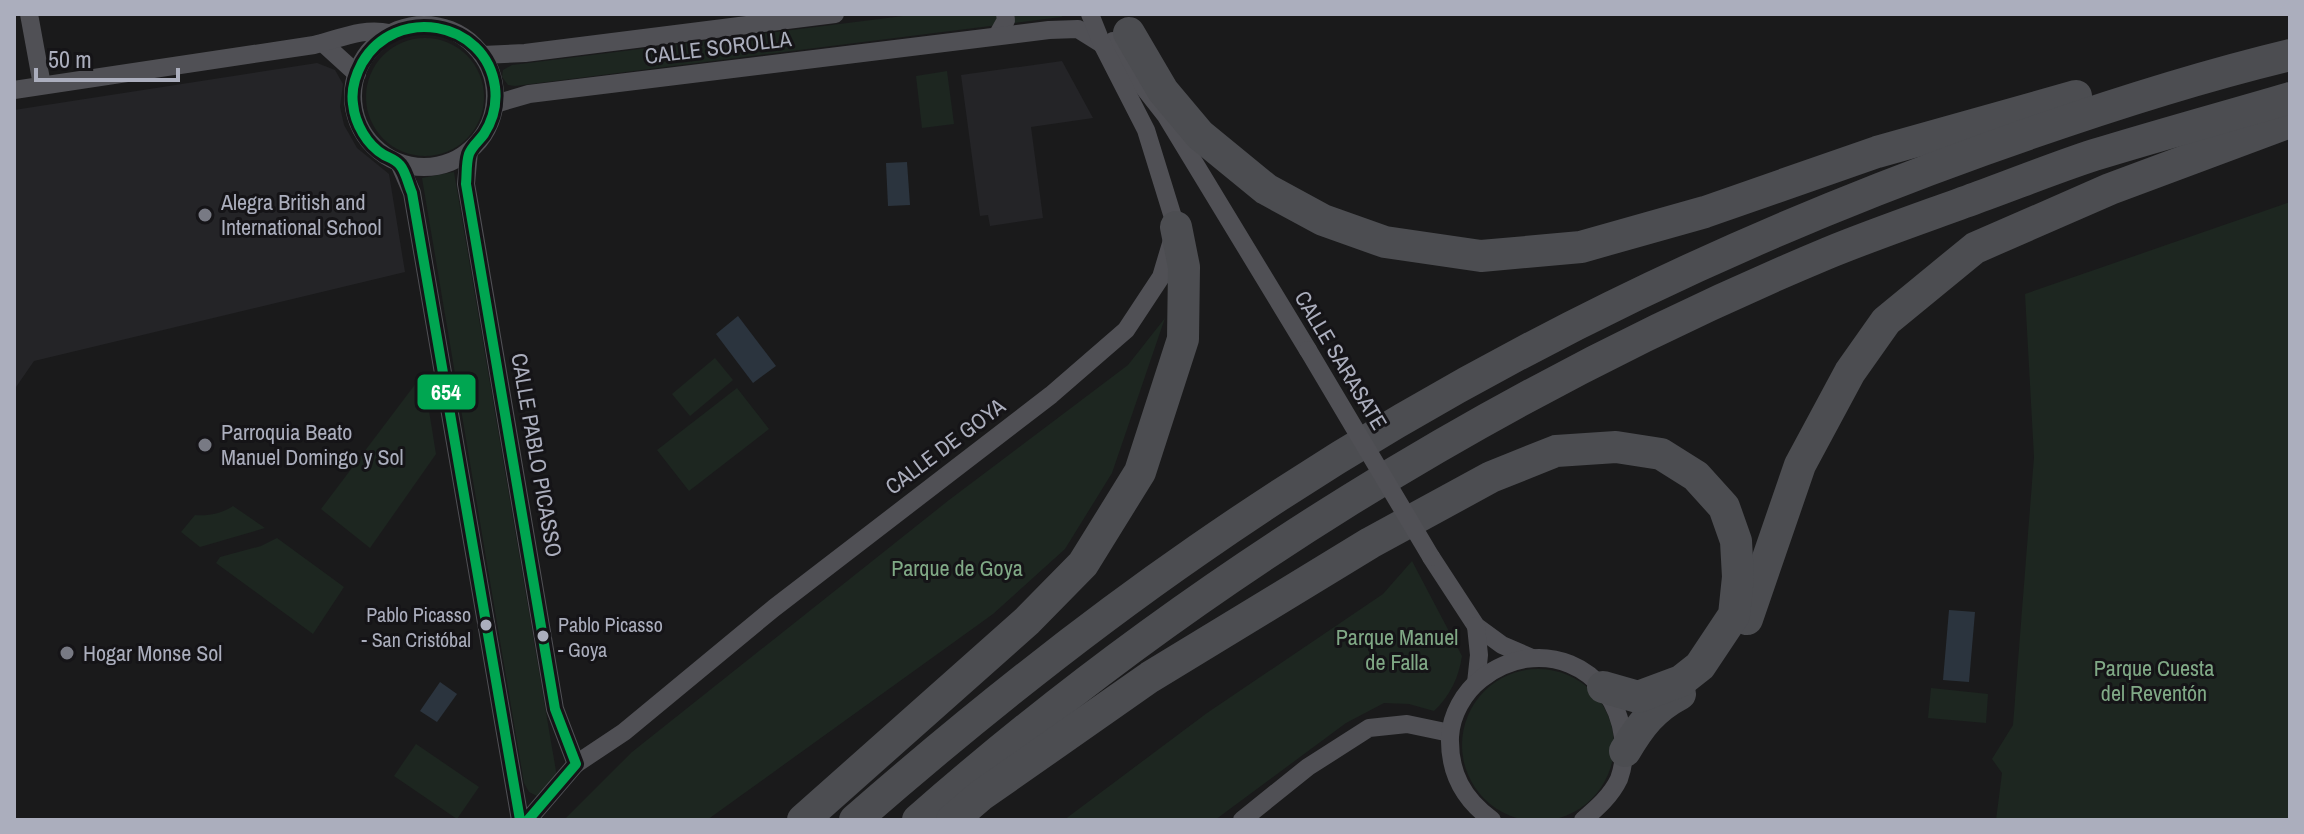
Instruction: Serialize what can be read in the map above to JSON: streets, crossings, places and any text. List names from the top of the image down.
{
  "streets": {
    "street": [
      "CALLE SOROLLA",
      "CALLE SARASATE",
      "CALLE DE GOYA",
      "CALLE PABLO PICASSO"
    ]
  },
  "crossings": [
    ["CALLE SOROLLA", "CALLE SARASATE"],
    ["CALLE SOROLLA", "CALLE PABLO PICASSO"],
    ["CALLE DE GOYA", "CALLE PABLO PICASSO"]
  ],
  "parks": ["Parque de Goya", "Parque Manuel de Falla", "Parque Cuesta del Reventón"],
  "places": [
    "Alegra British and International School",
    "Parroquia Beato Manuel Domingo y Sol",
    "Pablo Picasso - San Cristóbal",
    "Pablo Picasso - Goya",
    "Hogar Monse Sol"
  ],
  "lines": ["transit line 654"],
  "scale_bar": "50 m"
}
